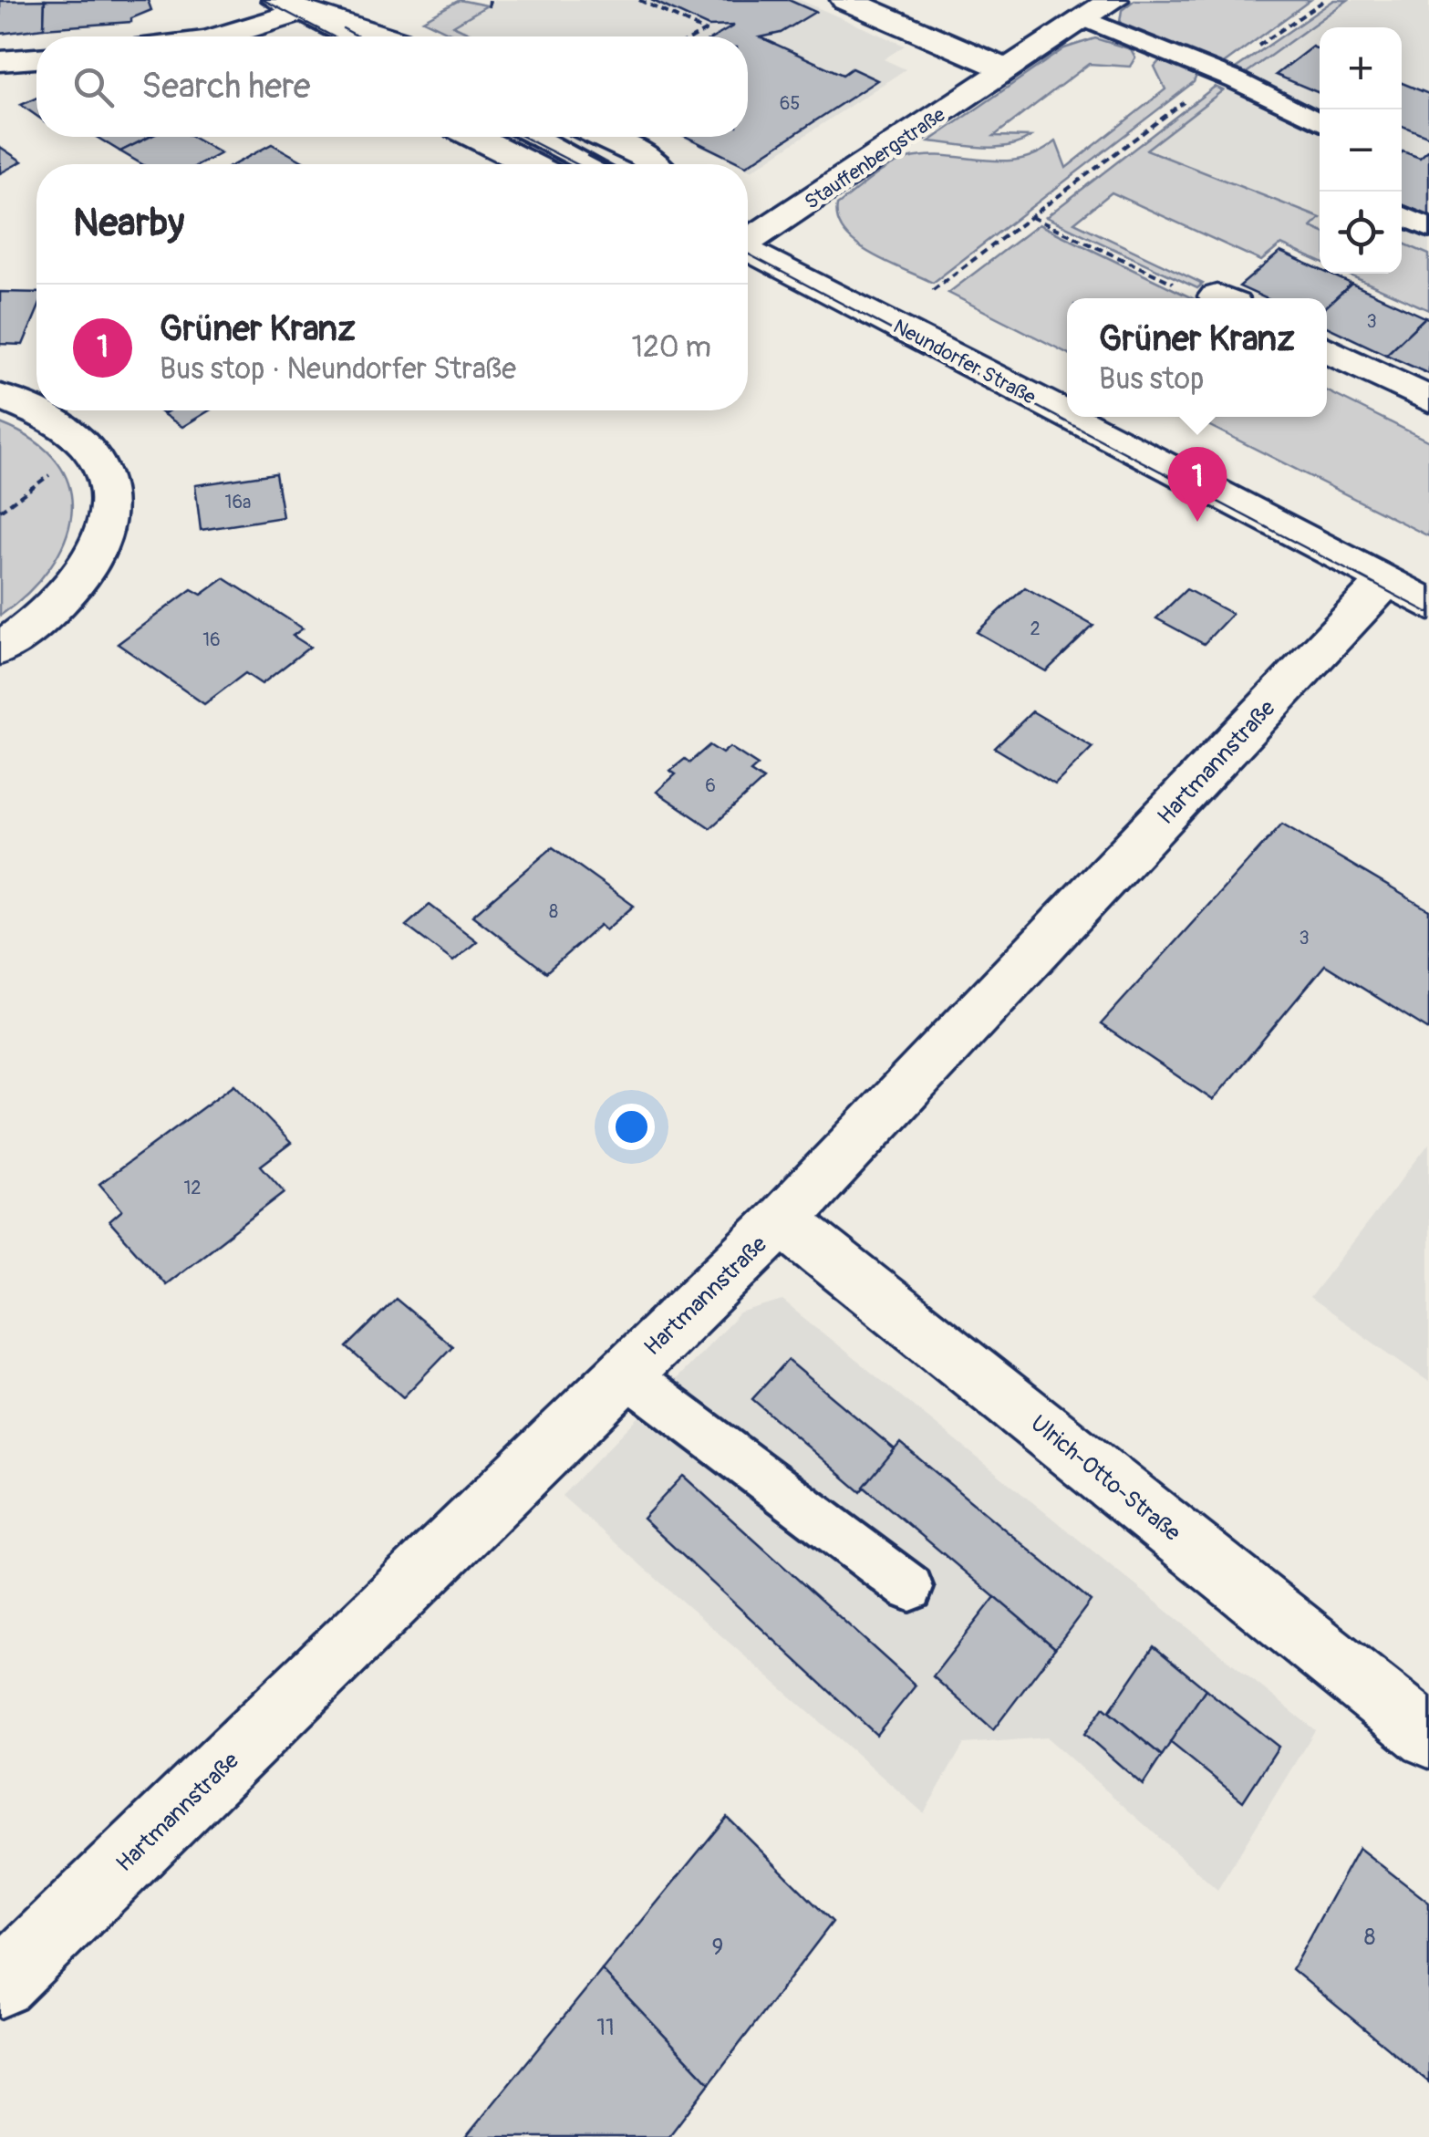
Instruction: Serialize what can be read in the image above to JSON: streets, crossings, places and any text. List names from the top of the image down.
{
  "streets": {
    "street": [
      "Stauffenbergstraße",
      "Neundorfer Straße",
      "Hartmannstraße",
      "Ulrich-Otto-Straße"
    ]
  },
  "crossings": [
    ["Neundorfer Straße", "Hartmannstraße"],
    ["Hartmannstraße", "Ulrich-Otto-Straße"]
  ],
  "house_numbers": [
    "65",
    "3",
    "16a",
    "2",
    "16",
    "6",
    "8",
    "3",
    "12",
    "8",
    "9",
    "11"
  ],
  "page": {
    "map_buttons": ["+", "−"],
    "search": "Search here",
    "heading": "Nearby",
    "list": [
      {
        "mark": "1",
        "name": "Grüner Kranz",
        "note": "Bus stop · Neundorfer Straße",
        "value": "120 m"
      }
    ],
    "popup": ["Grüner Kranz", "Bus stop"],
    "pins": "1"
  }
}
